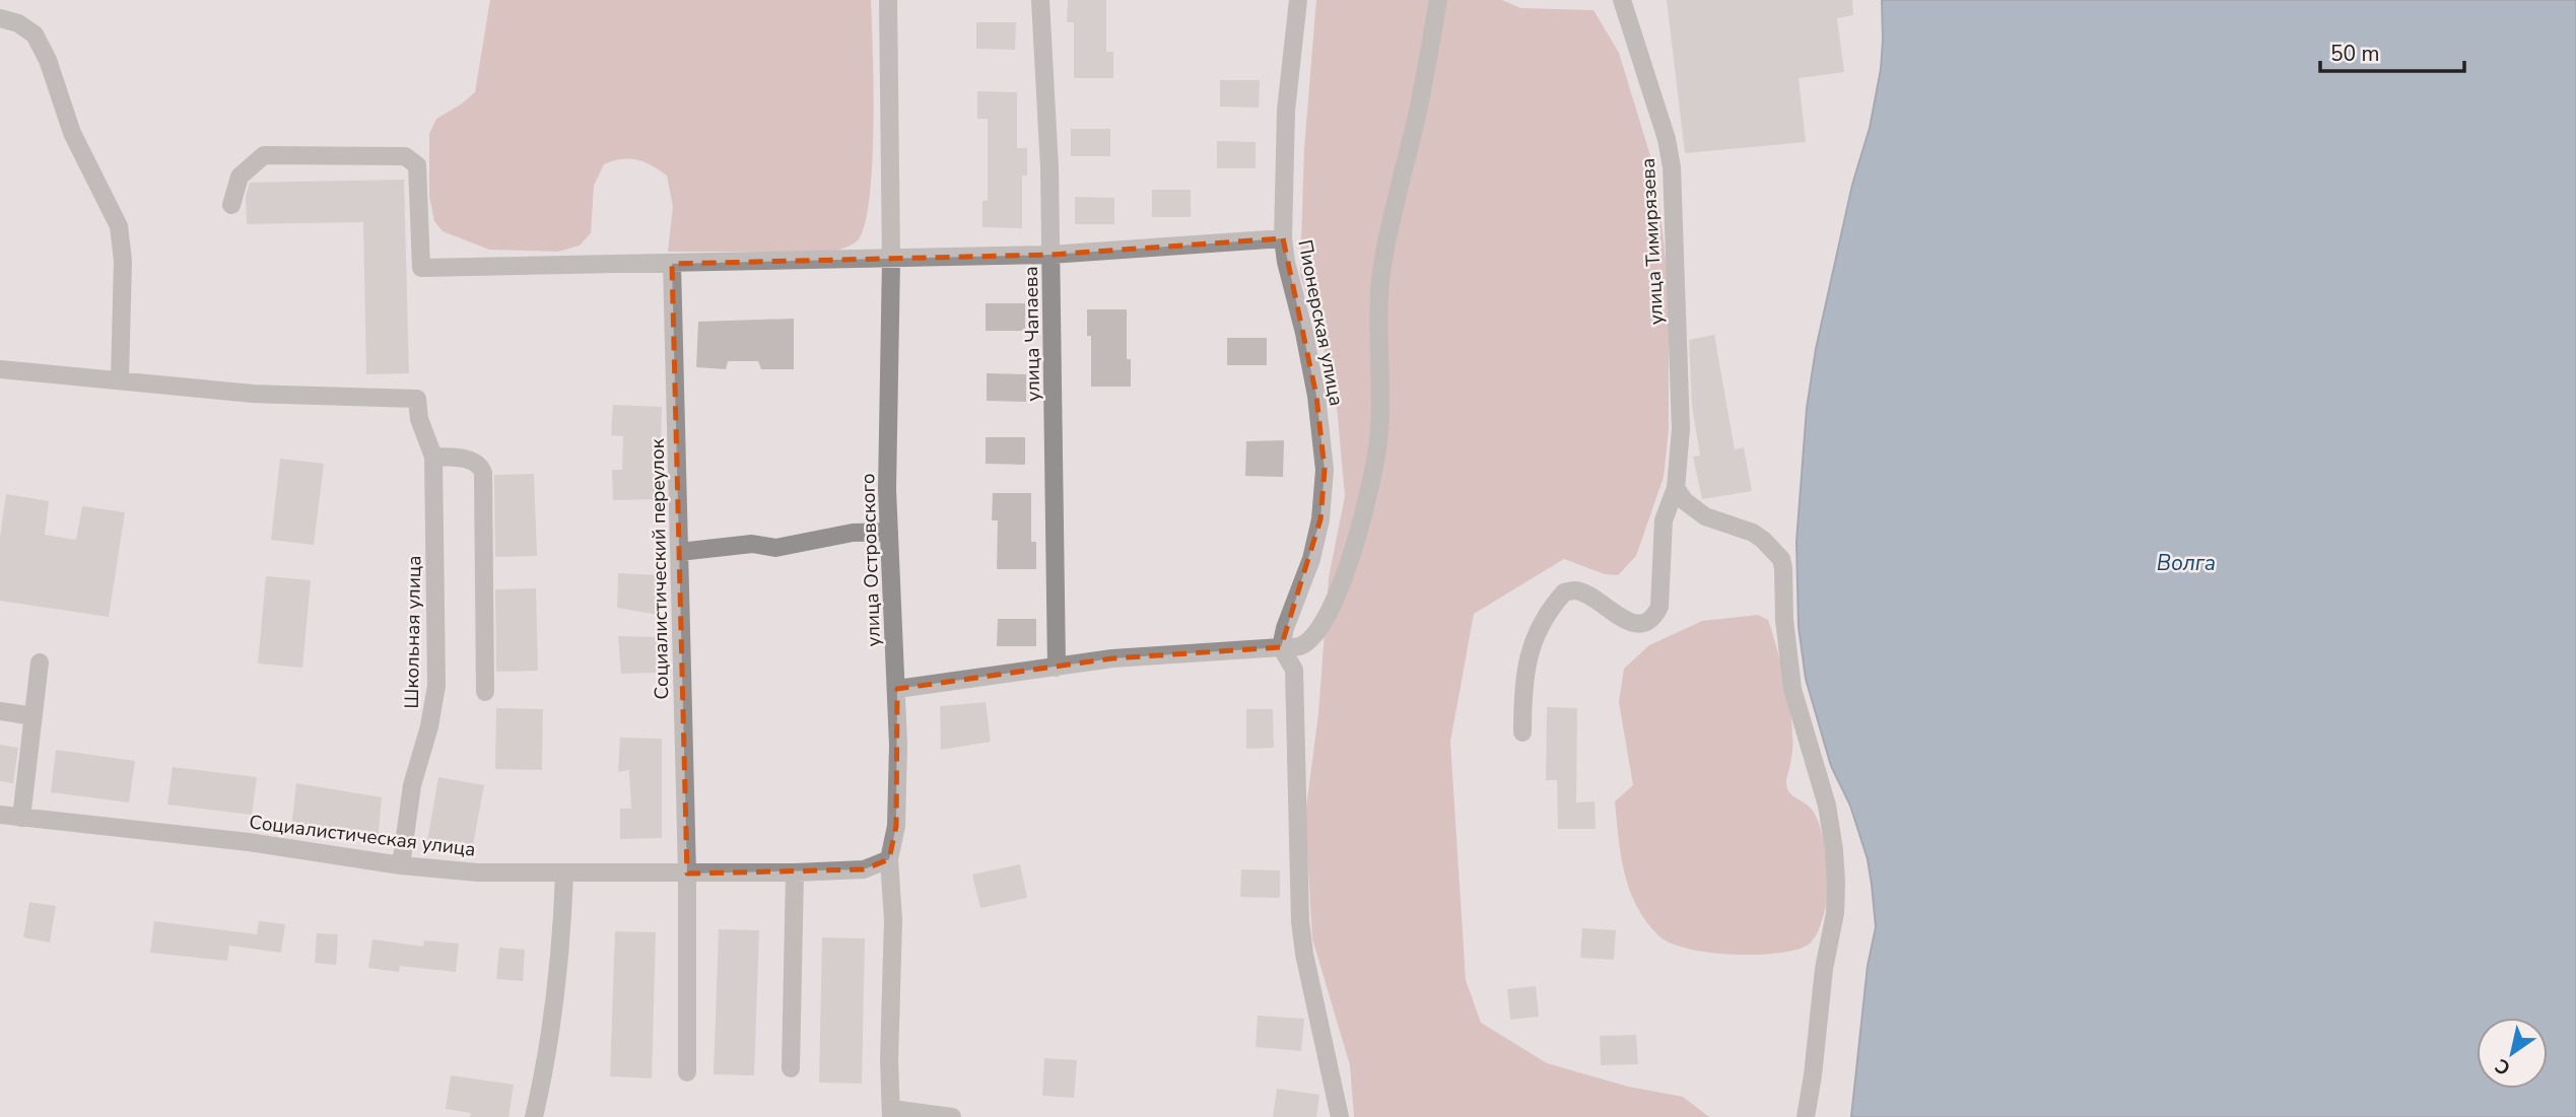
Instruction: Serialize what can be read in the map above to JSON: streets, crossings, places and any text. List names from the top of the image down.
{
  "streets": {
    "street": [
      "улица Тимирязева",
      "Пионерская улица",
      "улица Чапаева",
      "улица Островского",
      "Социалистический переулок",
      "Школьная улица",
      "Социалистическая улица"
    ]
  },
  "crossings": [
    ["улица Островского", "Социалистическая улица"],
    ["Социалистический переулок", "Социалистическая улица"],
    ["Школьная улица", "Социалистическая улица"]
  ],
  "water": ["Волга"],
  "scale_bar": "50 m",
  "north": "bottom left"
}
